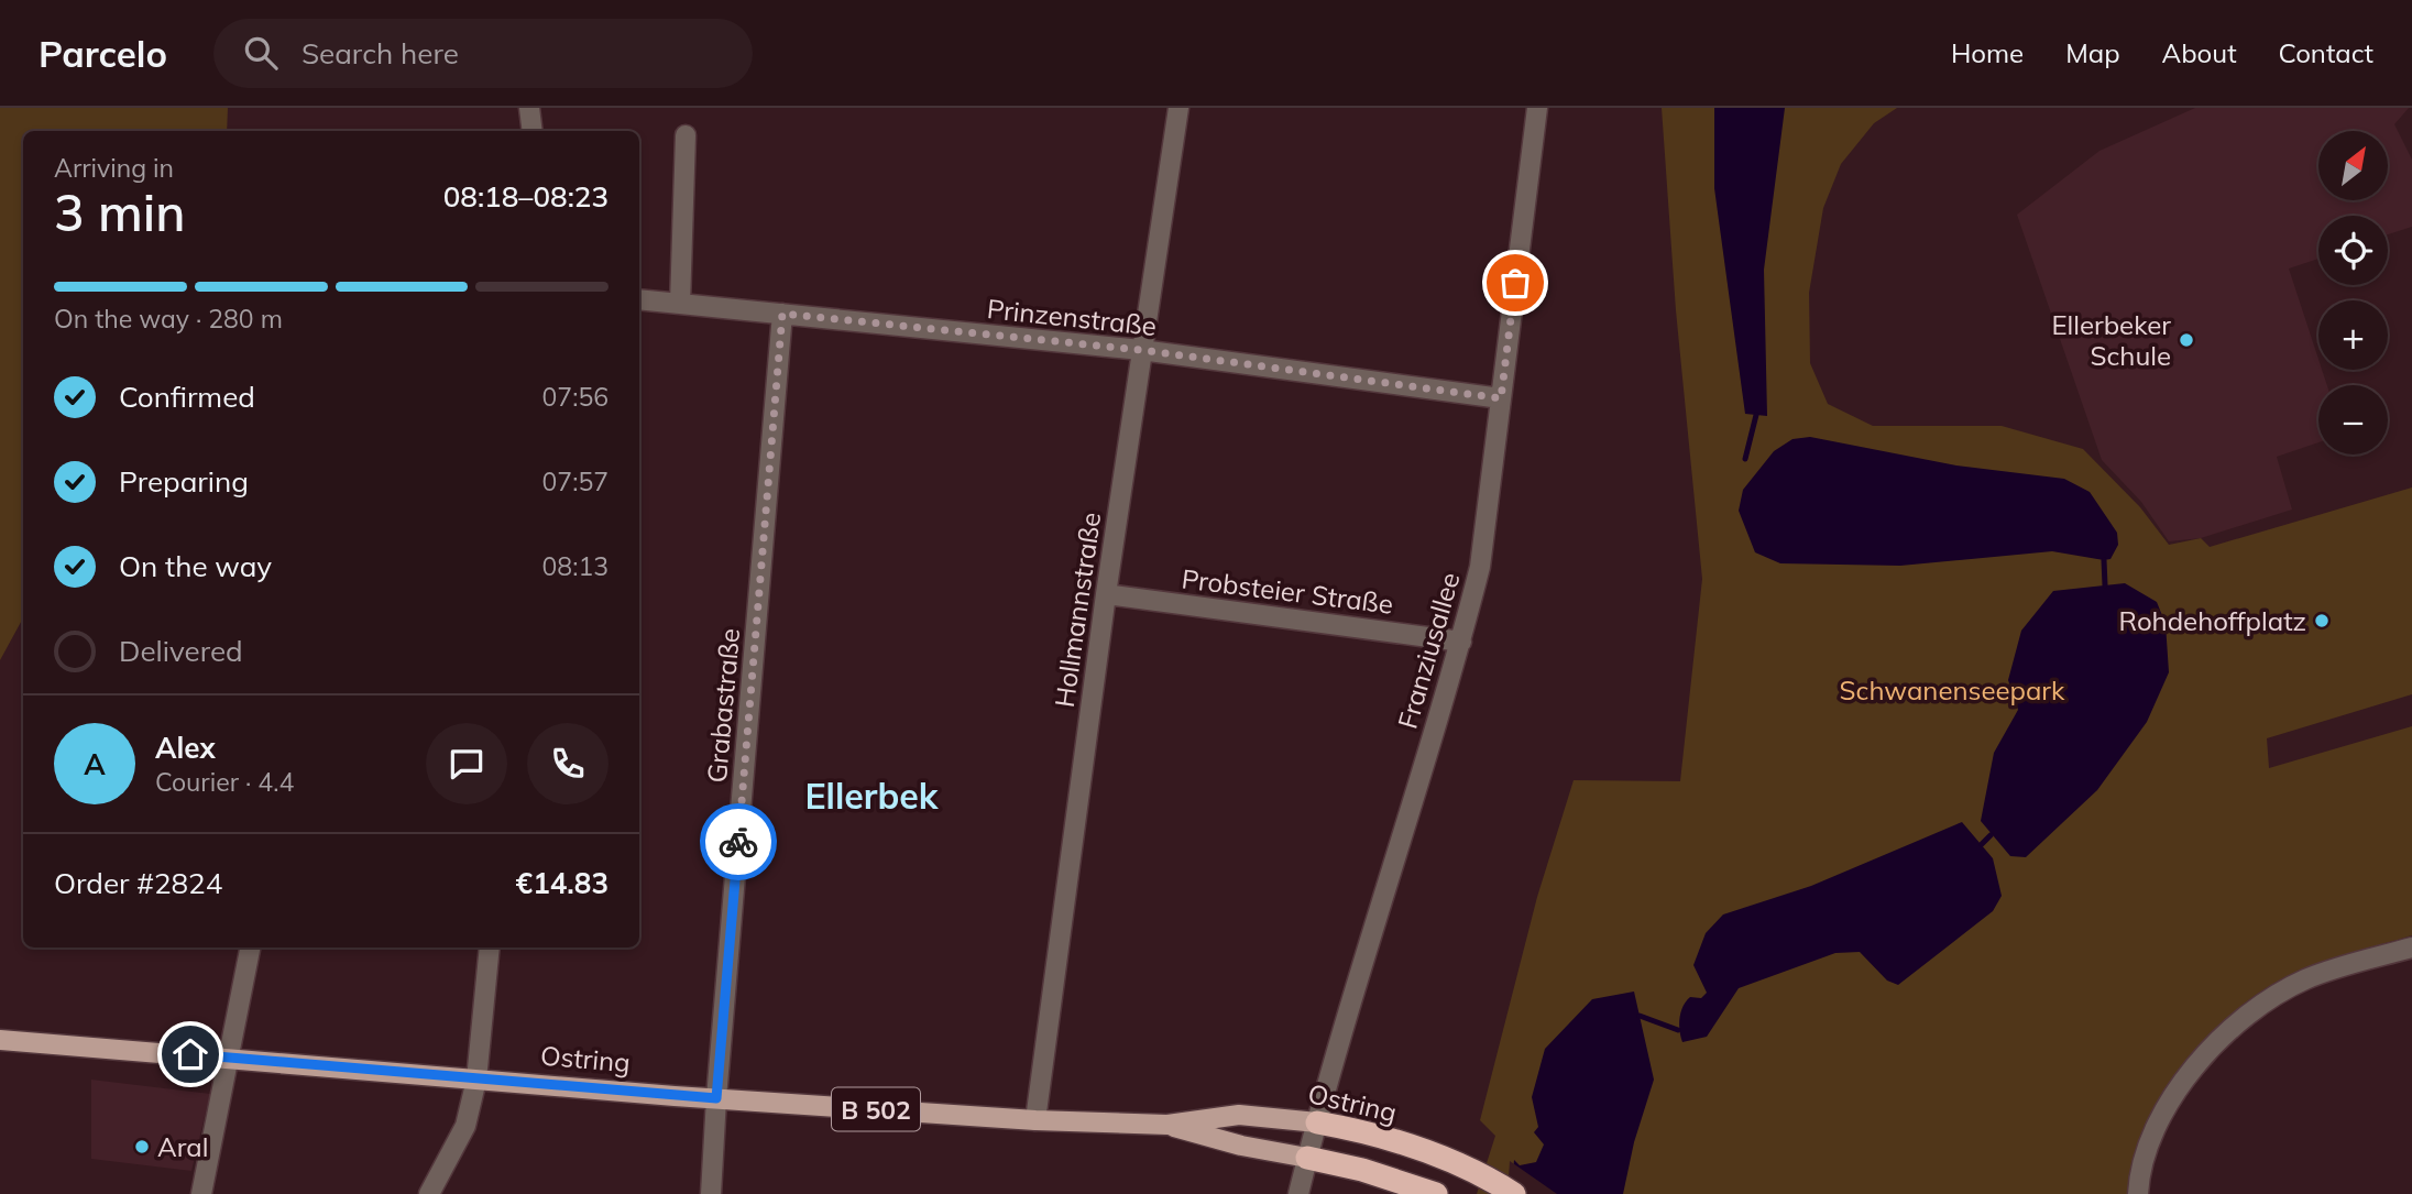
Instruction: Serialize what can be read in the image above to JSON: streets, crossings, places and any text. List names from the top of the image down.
{
  "streets": {
    "highway": ["Ostring", "B 502"],
    "street": [
      "Prinzenstraße",
      "Probsteier Straße",
      "Hollmannstraße",
      "Franziusallee",
      "Grabastraße"
    ]
  },
  "crossings": [
    ["Prinzenstraße", "Hollmannstraße"],
    ["Prinzenstraße", "Franziusallee"],
    ["Prinzenstraße", "Grabastraße"],
    ["Probsteier Straße", "Hollmannstraße"],
    ["Probsteier Straße", "Franziusallee"],
    ["Hollmannstraße", "Ostring"],
    ["Franziusallee", "Ostring"],
    ["Grabastraße", "Ostring"]
  ],
  "districts": ["Ellerbek"],
  "parks": ["Schwanenseepark"],
  "places": ["Ellerbeker Schule", "Rohdehoffplatz", "Aral"],
  "north": "top right",
  "page": {
    "header": "Parcelo",
    "search": "Search here",
    "nav": [
      "Home",
      "Map",
      "About",
      "Contact"
    ],
    "map_buttons": ["+", "−"],
    "heading": ["3 min", "Arriving in", "08:18–08:23"],
    "panel": [
      "Alex",
      "Courier · 4.4",
      "Order #2824",
      "€14.83"
    ],
    "bar": "On the way · 280 m",
    "list": [
      ["Confirmed", "07:56"],
      ["Preparing", "07:57"],
      ["On the way", "08:13"],
      "Delivered"
    ],
    "round": "A"
  }
}
